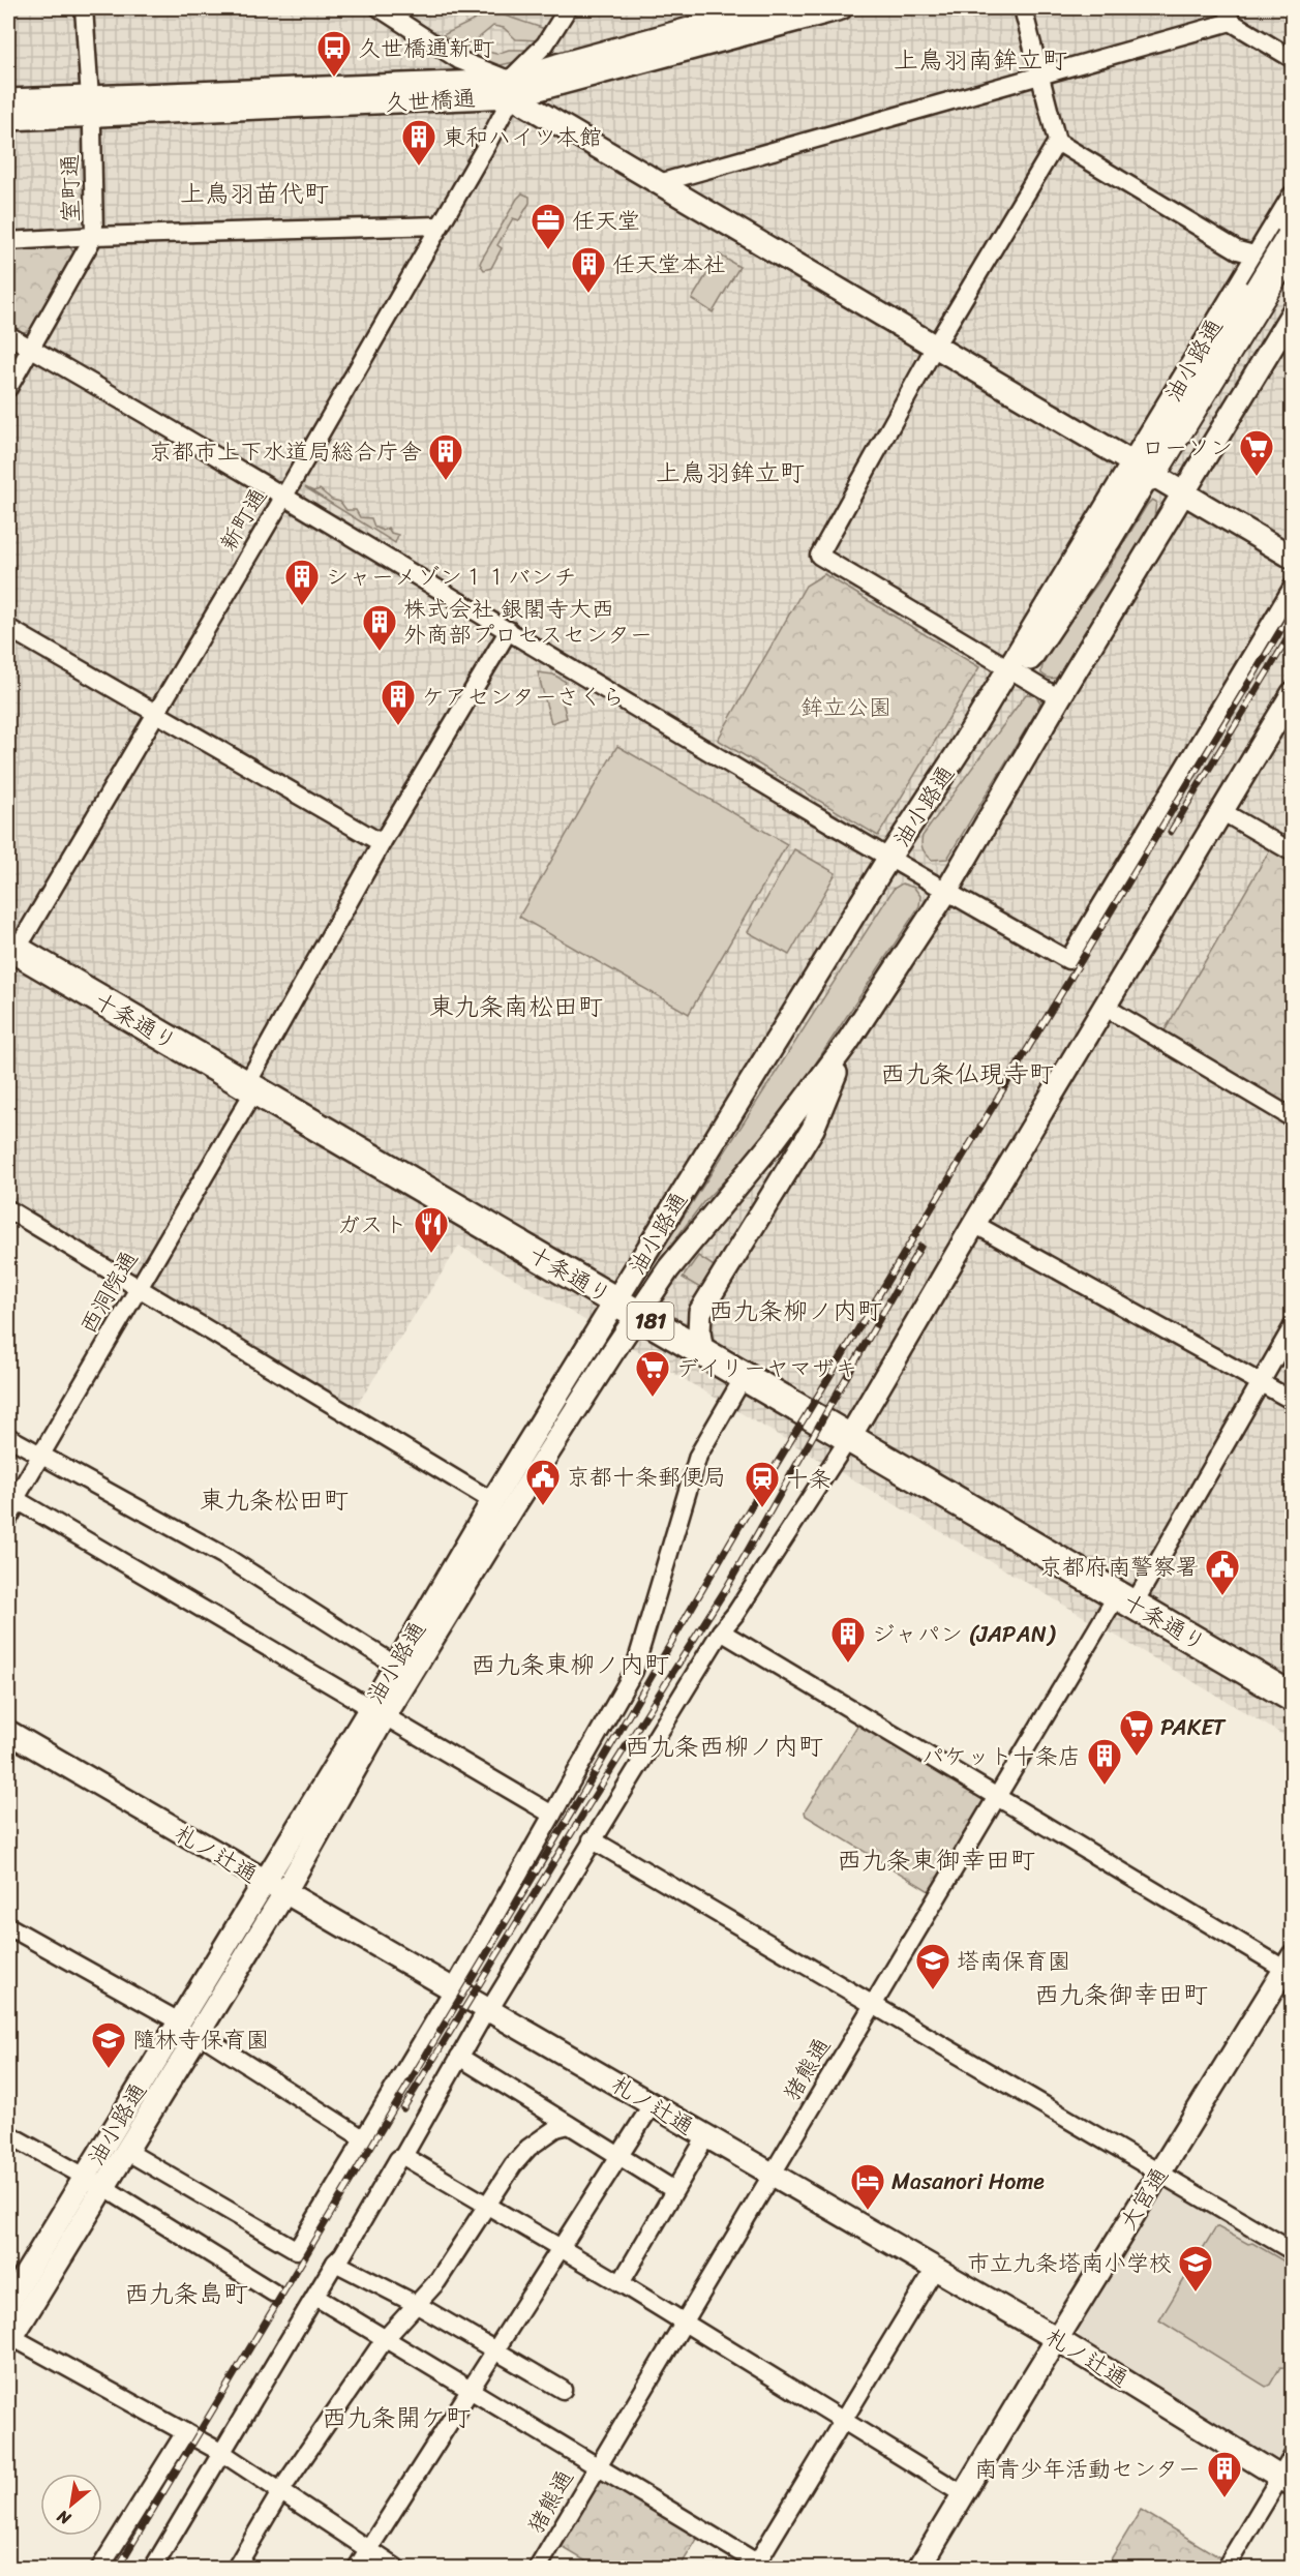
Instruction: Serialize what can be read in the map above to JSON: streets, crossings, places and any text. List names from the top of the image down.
{
  "streets": {
    "main road": ["十条通り", "181"],
    "street": [
      "久世橋通",
      "室町通",
      "油小路通",
      "新町通",
      "西洞院通",
      "札ノ辻通",
      "猪熊通",
      "大宮通"
    ]
  },
  "crossings": [
    ["久世橋通", "室町通"],
    ["久世橋通", "新町通"],
    ["油小路通", "十条通り"],
    ["油小路通", "札ノ辻通"],
    ["新町通", "十条通り"],
    ["十条通り", "西洞院通"],
    ["十条通り", "猪熊通"],
    ["札ノ辻通", "猪熊通"],
    ["札ノ辻通", "大宮通"]
  ],
  "districts": [
    "上鳥羽南鉾立町",
    "上鳥羽苗代町",
    "上鳥羽鉾立町",
    "東九条南松田町",
    "西九条仏現寺町",
    "西九条柳ノ内町",
    "東九条松田町",
    "西九条東柳ノ内町",
    "西九条西柳ノ内町",
    "西九条東御幸田町",
    "西九条御幸田町",
    "西九条島町",
    "西九条開ケ町"
  ],
  "parks": ["鉾立公園"],
  "places": {
    "bus stop": ["久世橋通新町"],
    "building": [
      "東和ハイツ本館",
      "任天堂本社",
      "京都市上下水道局総合庁舎",
      "シャーメゾン１１バンチ",
      "株式会社 銀閣寺大西 外商部プロセスセンター",
      "ケアセンターさくら",
      "ジャパン (JAPAN)",
      "パケット十条店",
      "南青少年活動センター"
    ],
    "office": ["任天堂"],
    "supermarket": ["ローソン", "デイリーヤマザキ", "PAKET"],
    "restaurant": ["ガスト"],
    "public building": ["京都十条郵便局", "京都府南警察署"],
    "station": ["十条"],
    "school or university": ["塔南保育園", "隨林寺保育園", "市立九条塔南小学校"],
    "hotel": ["Masanori Home"]
  },
  "north": "bottom left"
}
